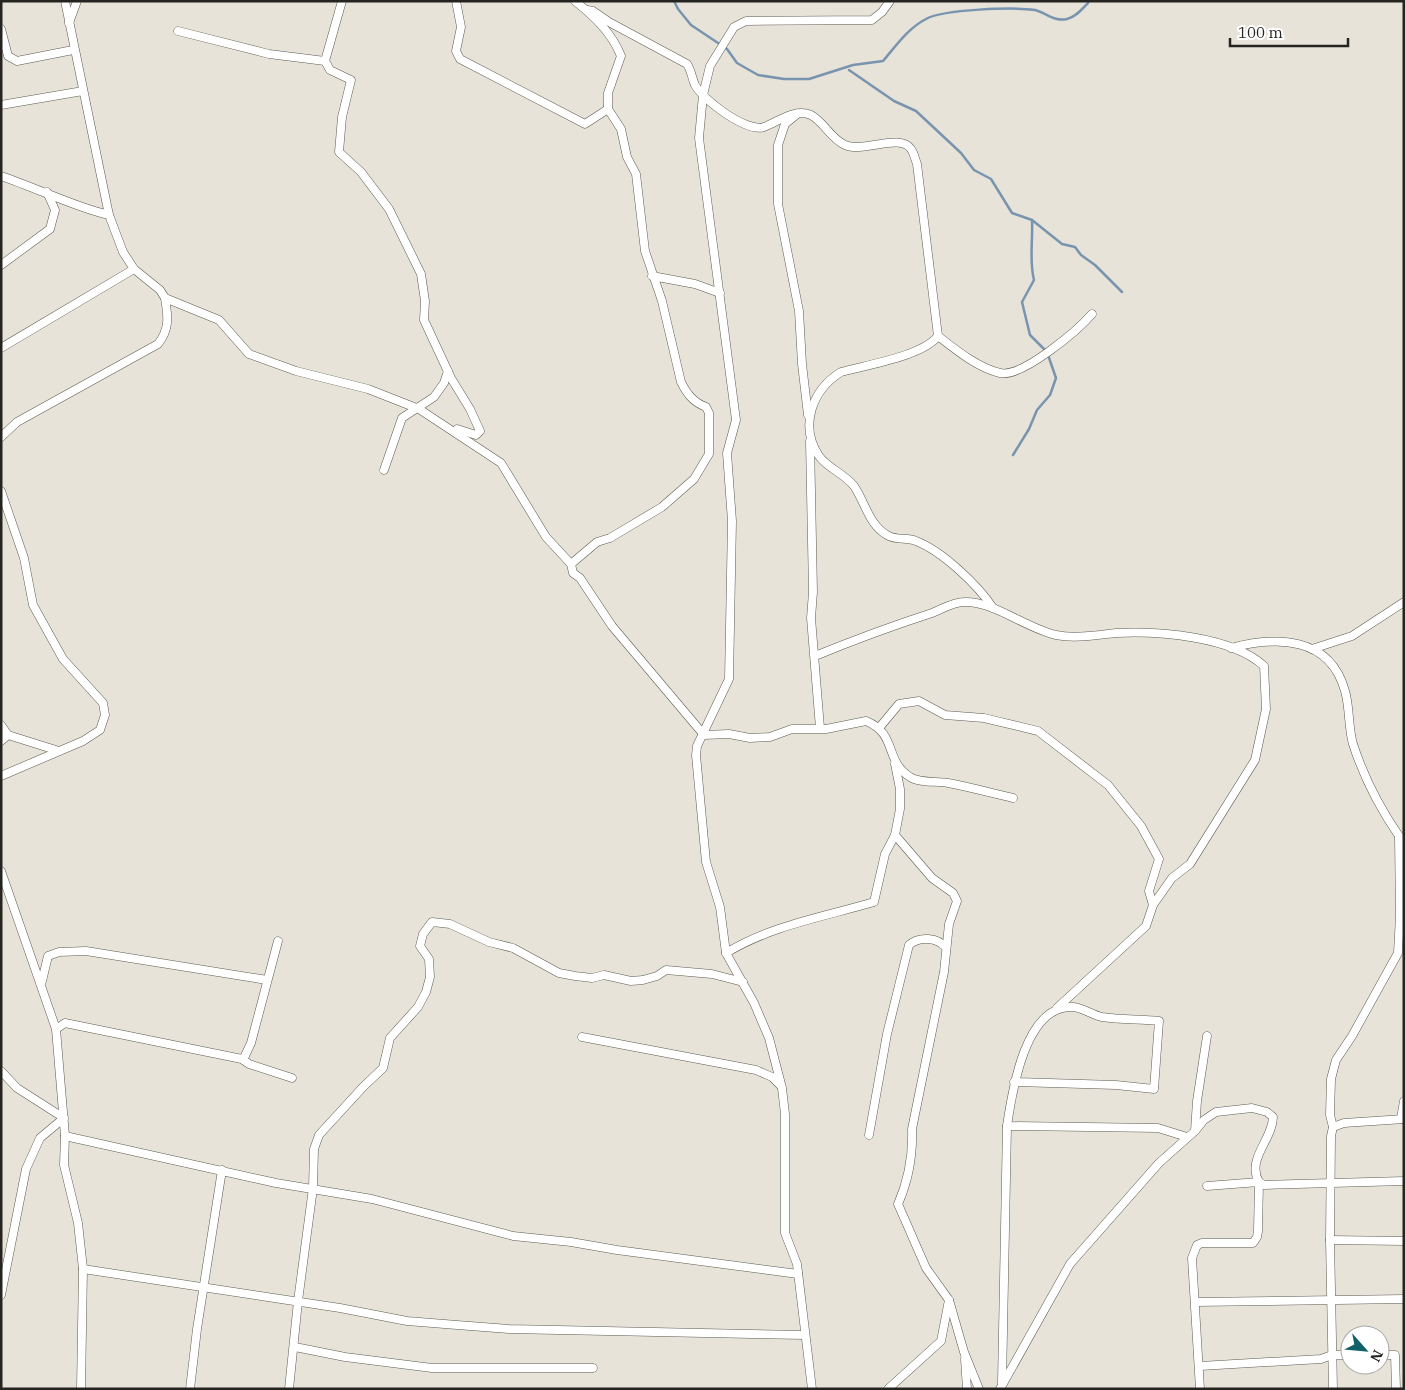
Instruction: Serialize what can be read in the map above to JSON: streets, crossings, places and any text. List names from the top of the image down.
{
  "scale_bar": "100 m",
  "north": "bottom right"
}
